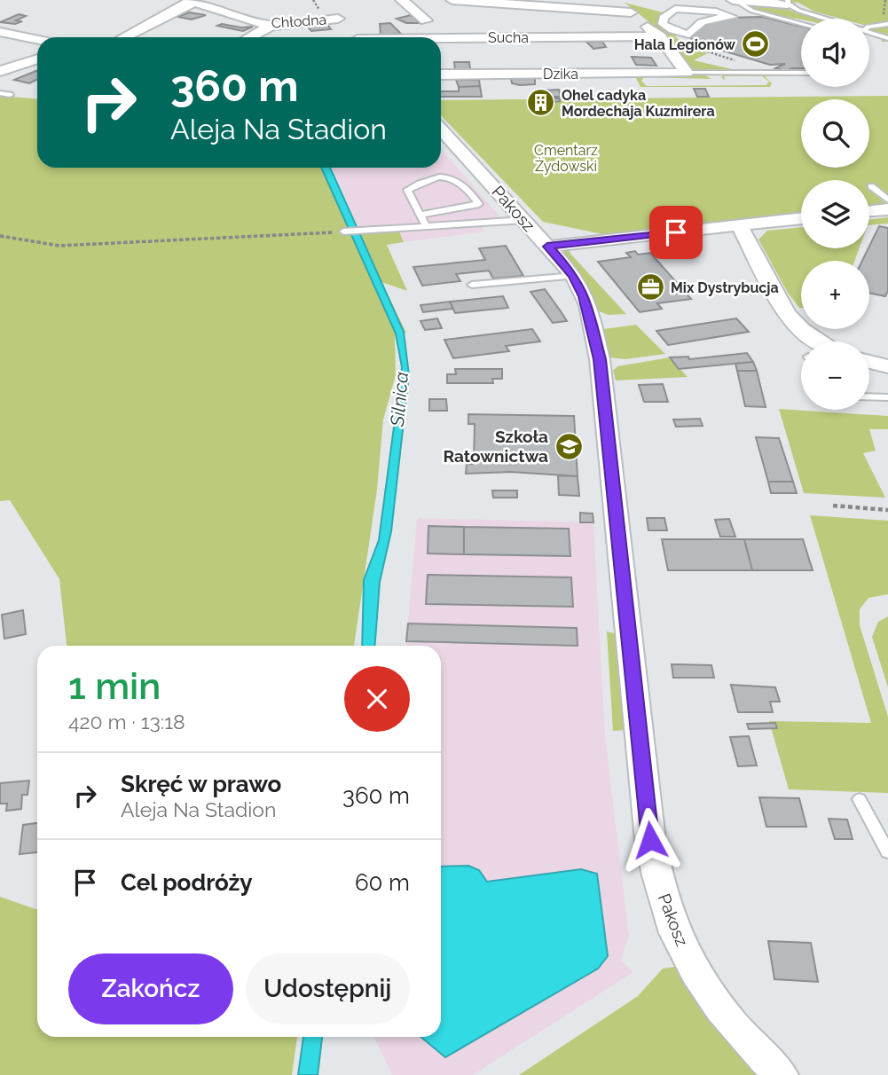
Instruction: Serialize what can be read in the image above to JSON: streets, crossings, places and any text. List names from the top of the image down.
{
  "streets": {
    "street": [
      "Chłodna",
      "Sucha",
      "Dzika",
      "Pakosz"
    ]
  },
  "water": ["Silnica"],
  "parks": ["Cmentarz Żydowski"],
  "places": {
    "sports": ["Hala Legionów"],
    "building": ["Ohel cadyka Mordechaja Kuzmirera"],
    "office": ["Mix Dystrybucja"],
    "school or university": ["Szkoła Ratownictwa"]
  },
  "page": {
    "map_buttons": ["+", "−"],
    "turn": ["360 m", "Aleja Na Stadion"],
    "heading": ["1 min", "420 m · 13:18"],
    "list": [
      {
        "name": "Skręć w prawo",
        "note": "Aleja Na Stadion",
        "value": "360 m"
      },
      {
        "name": "Cel podróży",
        "value": "60 m"
      }
    ],
    "buttons": ["Zakończ", "Udostępnij"]
  }
}
